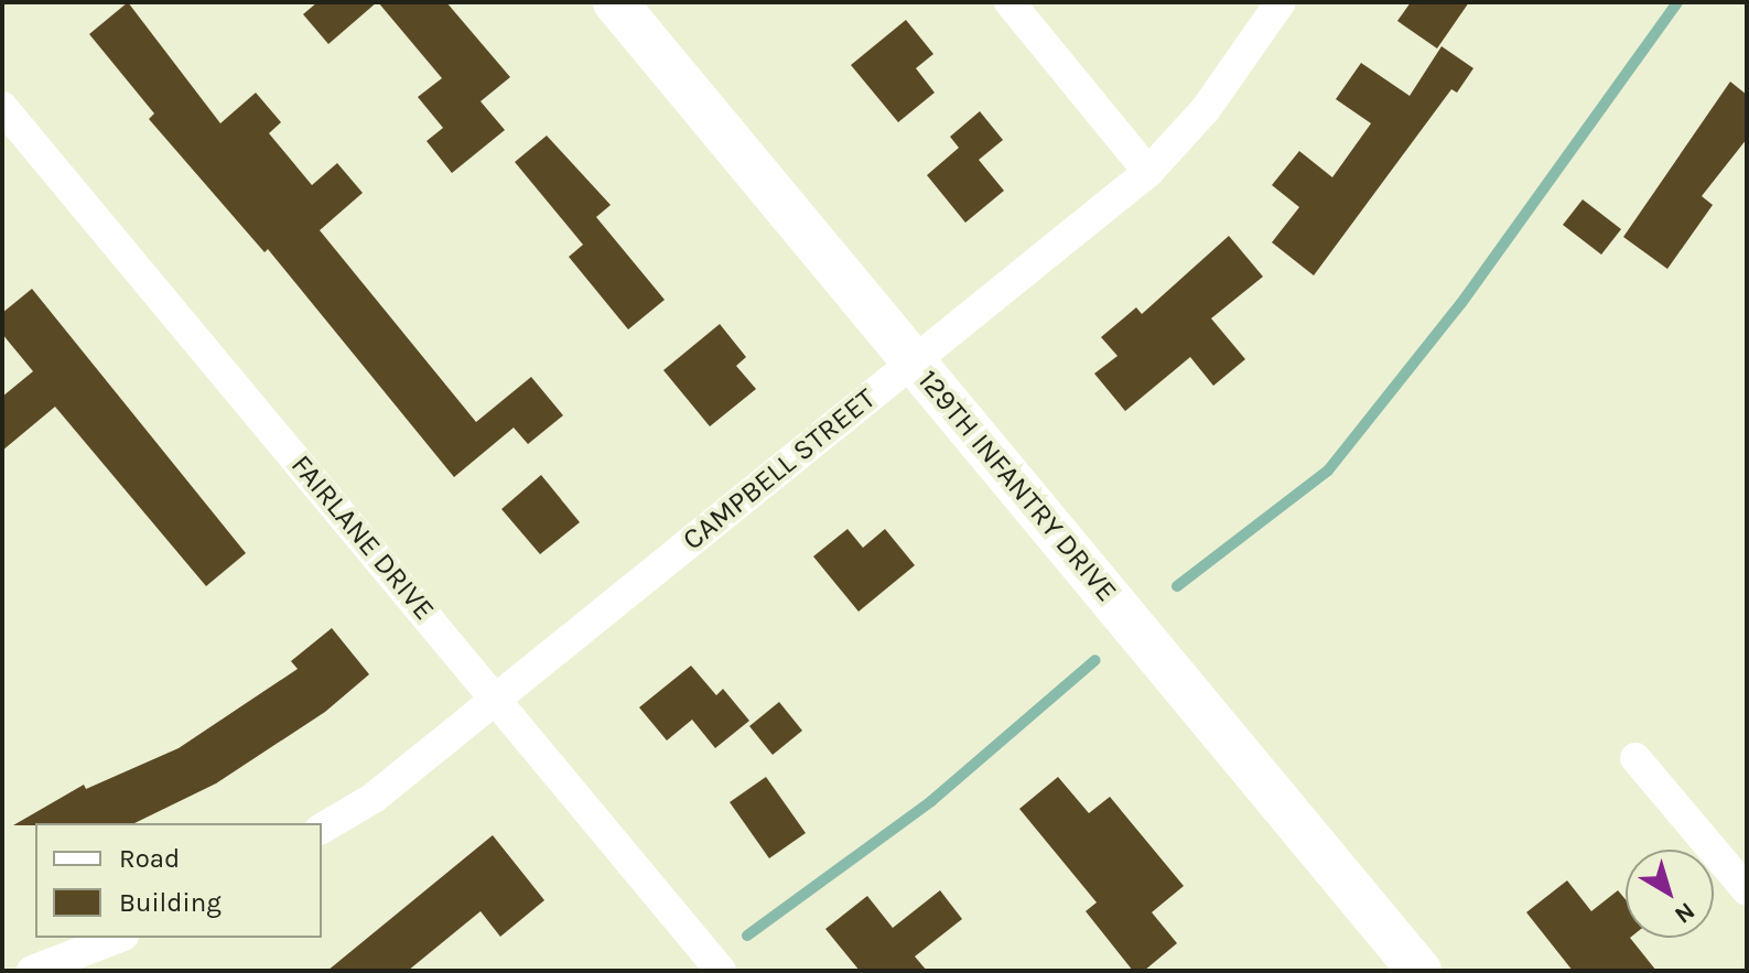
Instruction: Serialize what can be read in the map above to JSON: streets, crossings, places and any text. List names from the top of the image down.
{
  "streets": {
    "street": ["CAMPBELL STREET", "129TH INFANTRY DRIVE", "FAIRLANE DRIVE"]
  },
  "crossings": [
    ["CAMPBELL STREET", "129TH INFANTRY DRIVE"],
    ["CAMPBELL STREET", "FAIRLANE DRIVE"]
  ],
  "legend": ["Road", "Building"],
  "north": "bottom right"
}
